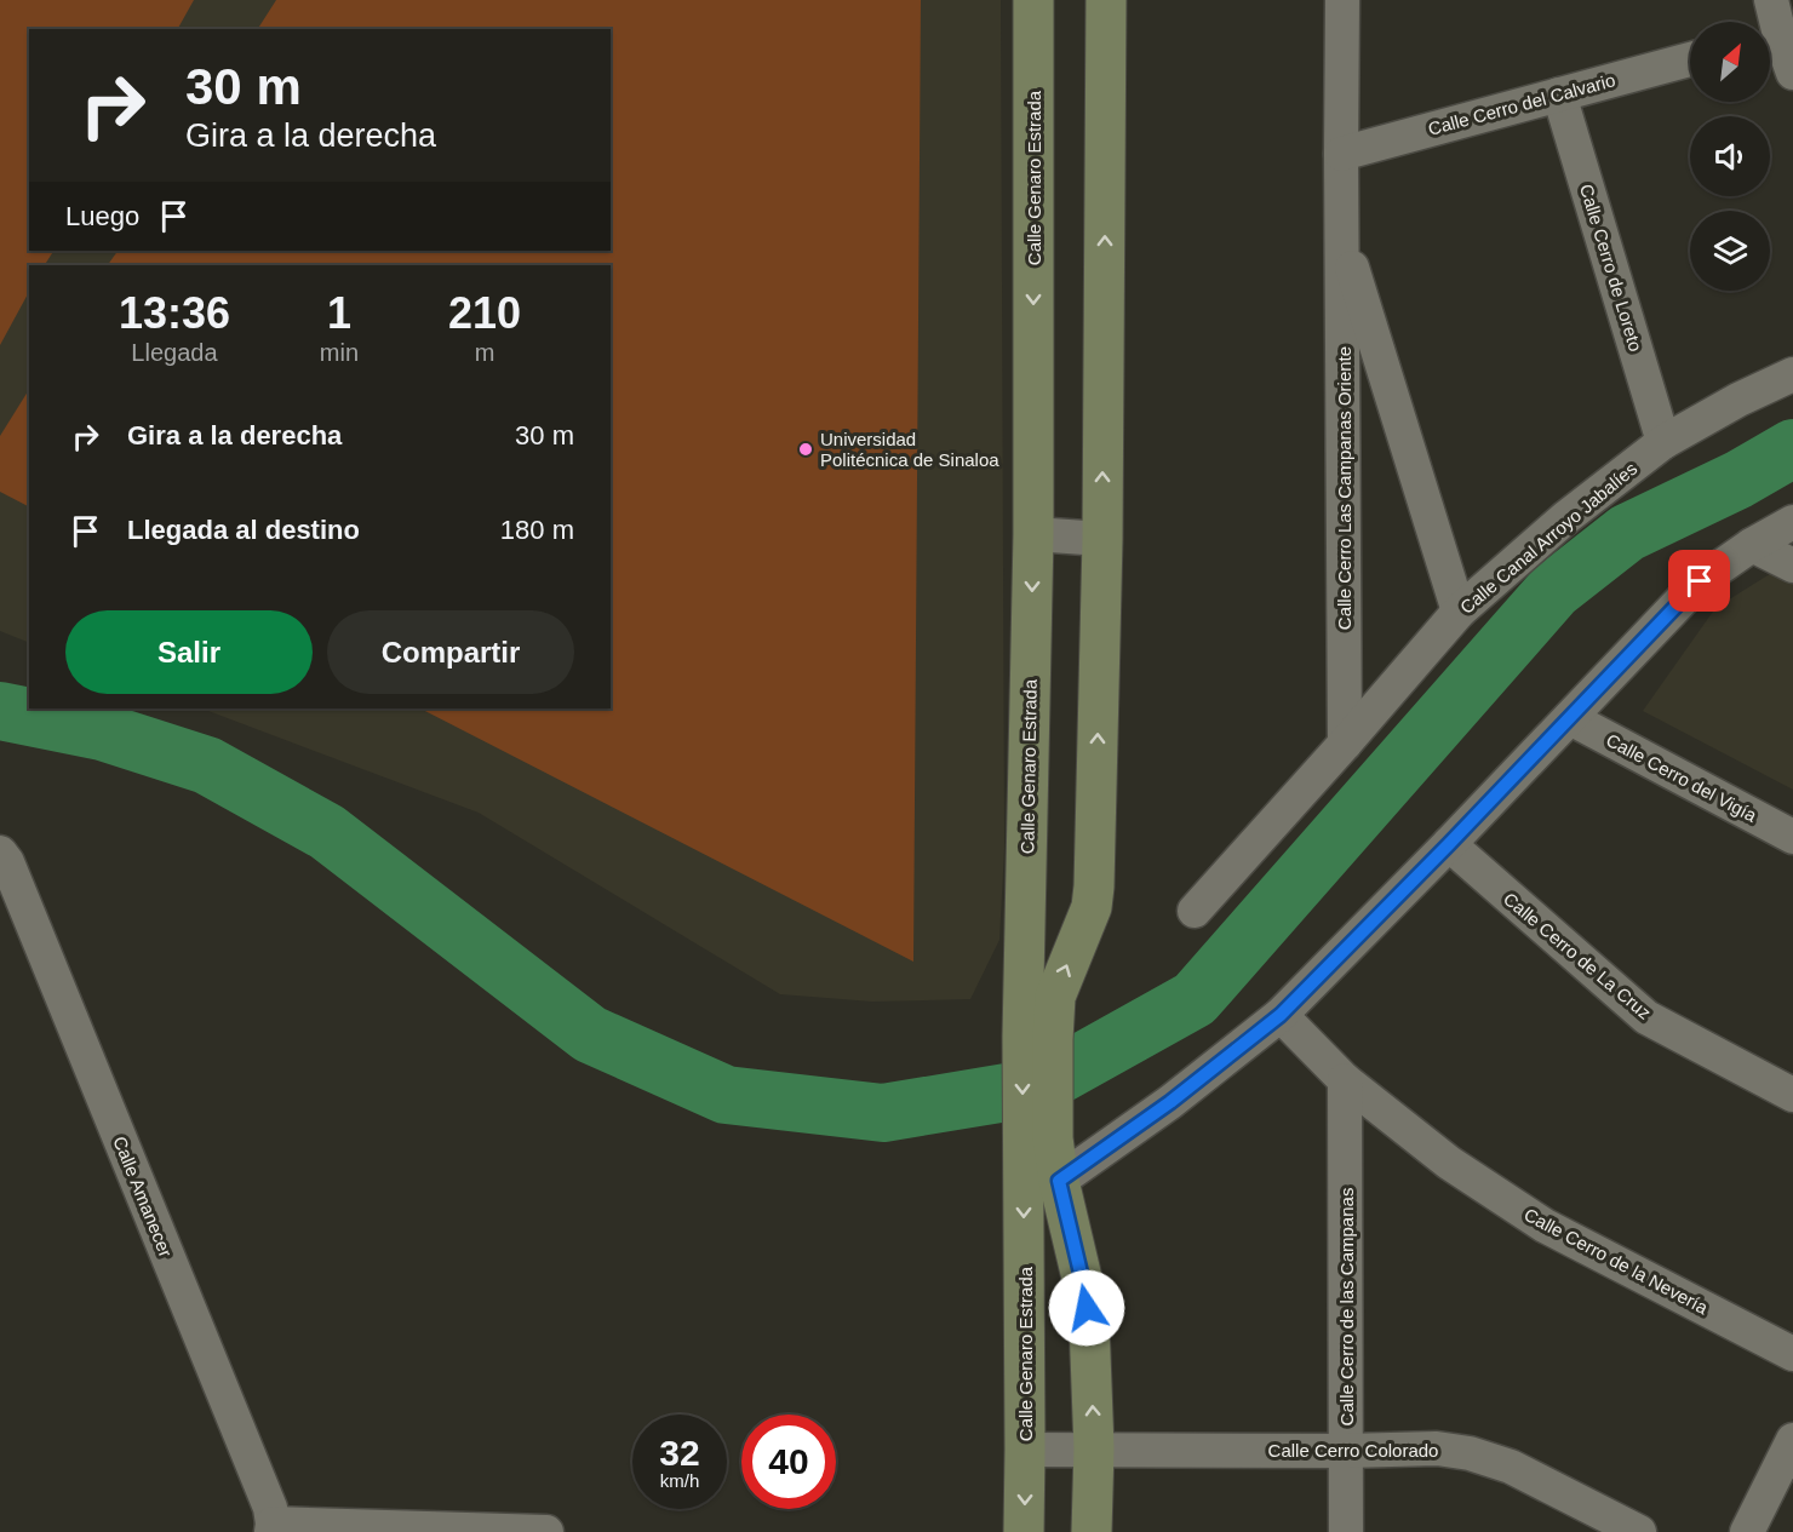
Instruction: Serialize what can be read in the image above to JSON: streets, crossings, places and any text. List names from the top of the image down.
{
  "streets": {
    "street": [
      "Calle Cerro del Calvario",
      "Calle Genaro Estrada",
      "Calle Cerro de Loreto",
      "Calle Cerro Las Campanas Oriente",
      "Calle Canal Arroyo Jabalíes",
      "Calle Cerro del Vigía",
      "Calle Cerro de La Cruz",
      "Calle Amanecer",
      "Calle Cerro de la Nevería",
      "Calle Cerro de las Campanas",
      "Calle Cerro Colorado"
    ]
  },
  "crossings": [
    ["Calle Cerro del Calvario", "Calle Cerro de Loreto"],
    ["Calle Cerro del Calvario", "Calle Cerro Las Campanas Oriente"],
    ["Calle Genaro Estrada", "Calle Cerro Colorado"],
    ["Calle Cerro de Loreto", "Calle Canal Arroyo Jabalíes"],
    ["Calle Cerro Las Campanas Oriente", "Calle Canal Arroyo Jabalíes"],
    ["Calle Cerro de la Nevería", "Calle Cerro de las Campanas"],
    ["Calle Cerro de las Campanas", "Calle Cerro Colorado"]
  ],
  "places": ["Universidad Politécnica de Sinaloa"],
  "north": "top right",
  "page": {
    "turn": ["30 m", "Gira a la derecha"],
    "then": "Luego",
    "eta": [
      "13:36",
      "Llegada",
      "1",
      "min",
      "210",
      "m"
    ],
    "list": [
      {
        "name": "Gira a la derecha",
        "value": "30 m"
      },
      {
        "name": "Llegada al destino",
        "value": "180 m"
      }
    ],
    "buttons": ["Salir", "Compartir"],
    "speed": "32 km/h",
    "limit": "40"
  }
}
